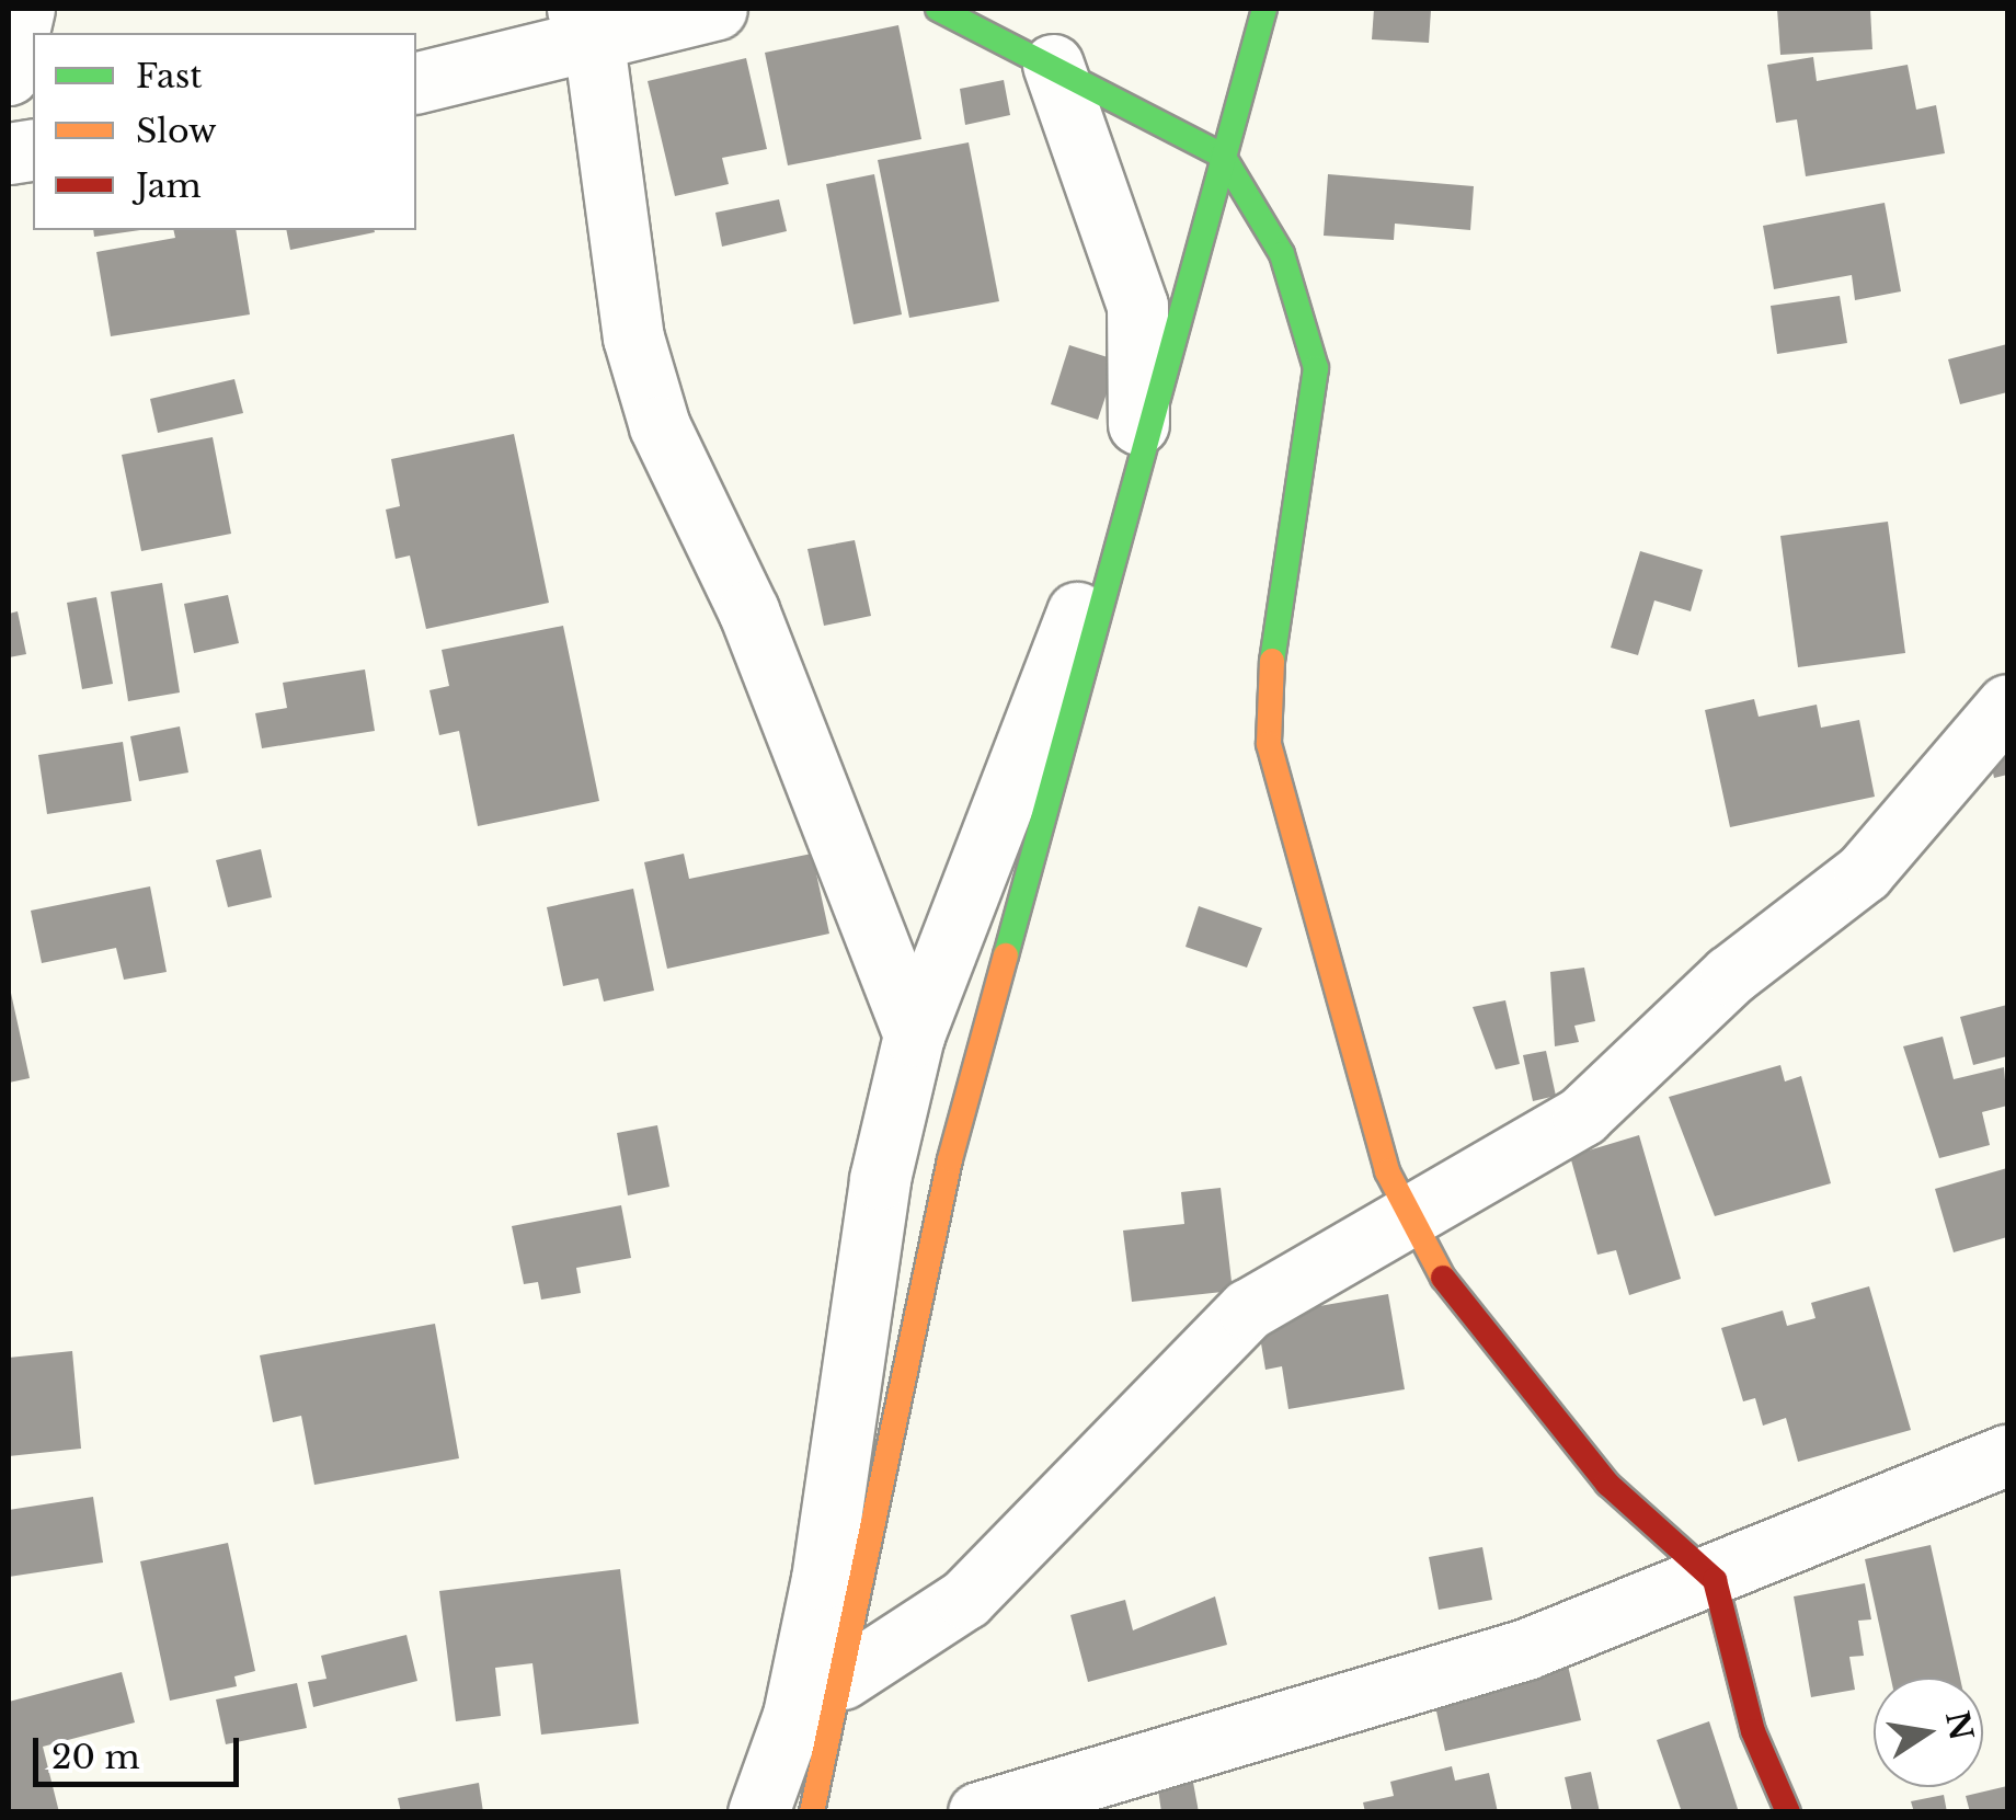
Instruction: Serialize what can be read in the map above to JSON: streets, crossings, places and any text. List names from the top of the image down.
{
  "legend": ["Fast", "Slow", "Jam"],
  "scale_bar": "20 m",
  "north": "right"
}
